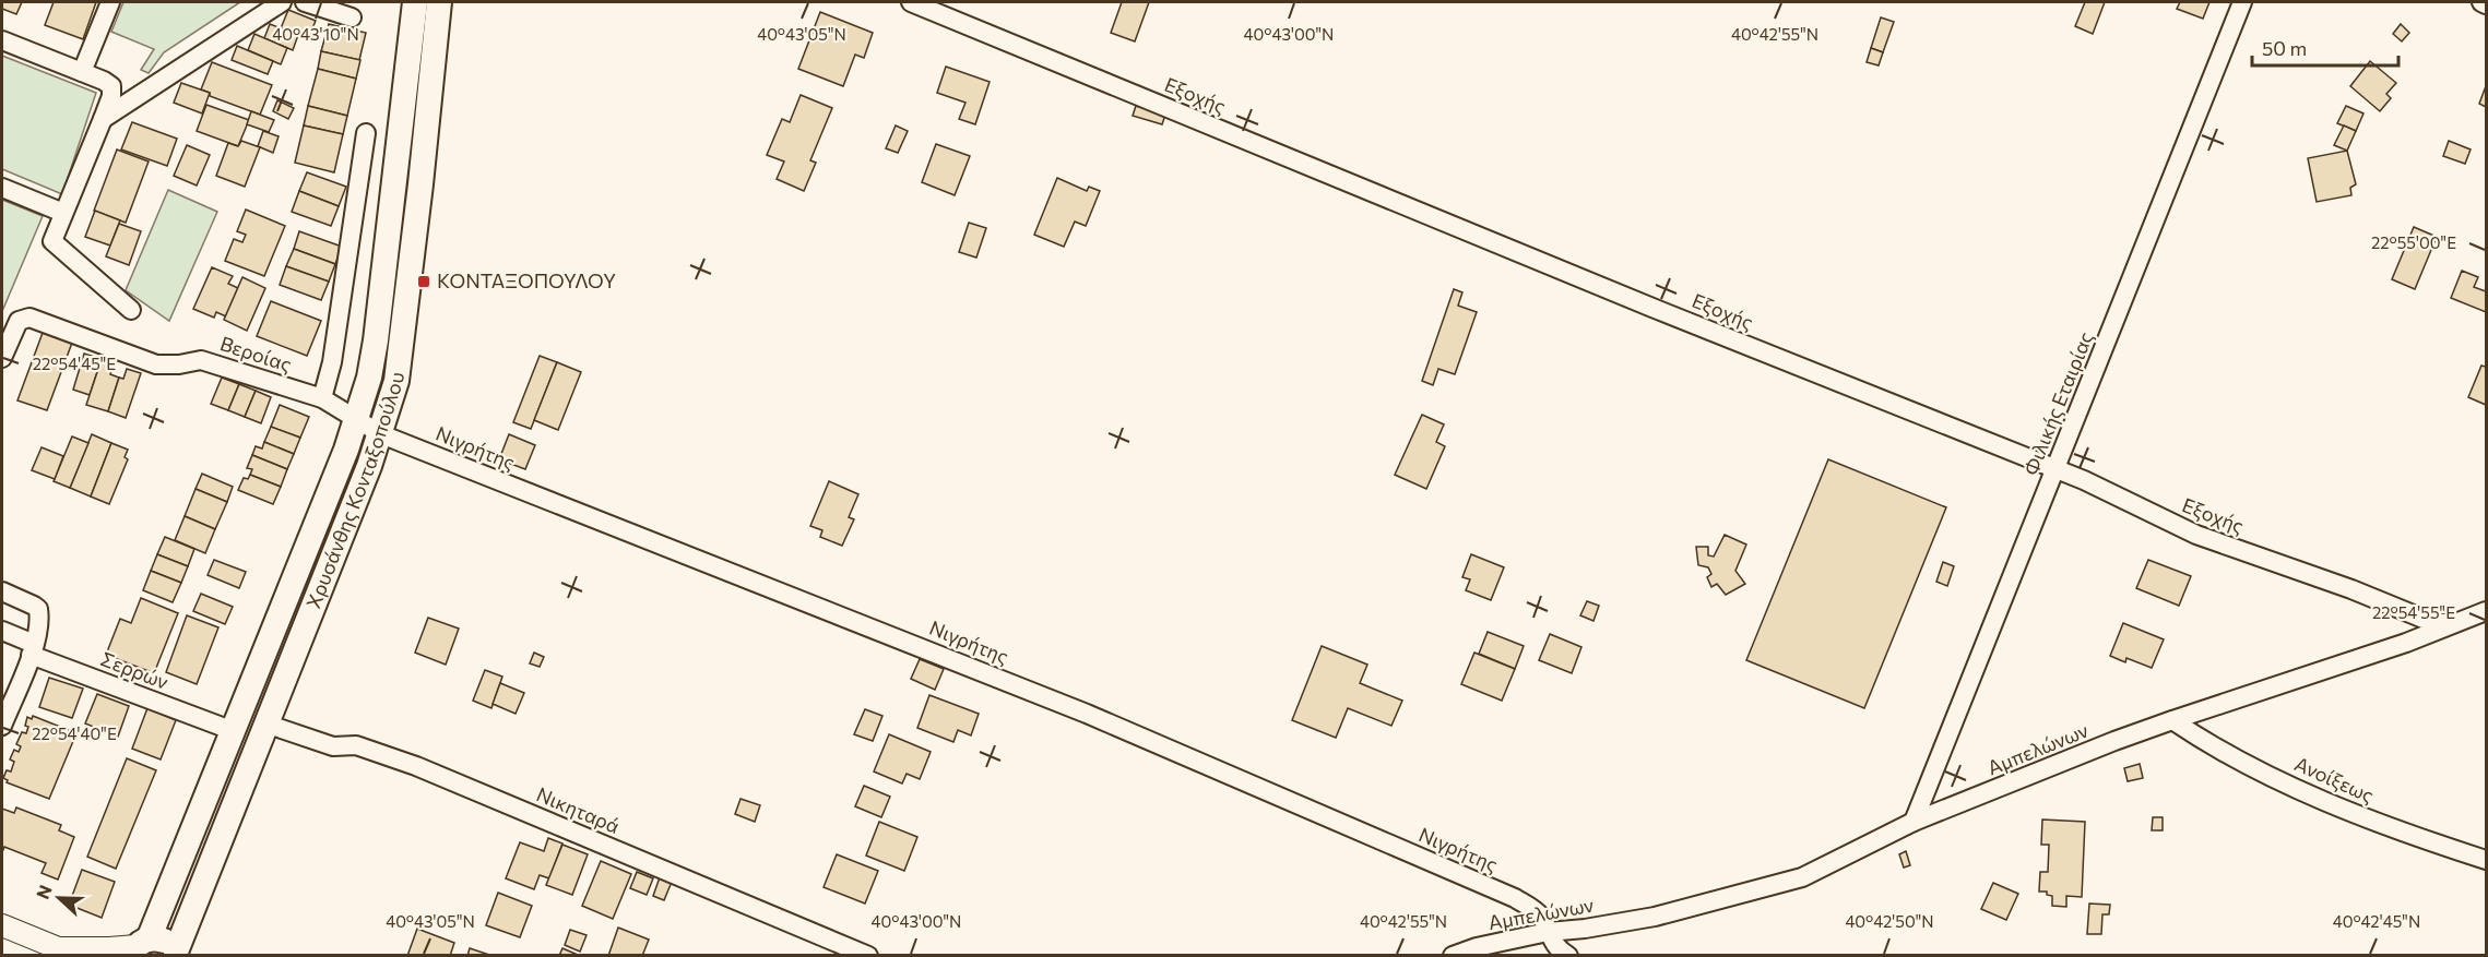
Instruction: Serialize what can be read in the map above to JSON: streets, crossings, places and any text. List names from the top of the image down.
{
  "streets": {
    "main road": ["Χρυσάνθης Κονταξοπούλου"],
    "street": [
      "Εξοχής",
      "Βεροίας",
      "Φιλικής Εταιρίας",
      "Νιγρήτης",
      "Σερρών",
      "Αμπελώνων",
      "Ανοίξεως",
      "Νικηταρά"
    ]
  },
  "crossings": [
    ["Εξοχής", "Φιλικής Εταιρίας"],
    ["Εξοχής", "Αμπελώνων"],
    ["Βεροίας", "Νιγρήτης"],
    ["Βεροίας", "Χρυσάνθης Κονταξοπούλου"],
    ["Φιλικής Εταιρίας", "Αμπελώνων"],
    ["Νιγρήτης", "Χρυσάνθης Κονταξοπούλου"],
    ["Νιγρήτης", "Αμπελώνων"],
    ["Χρυσάνθης Κονταξοπούλου", "Σερρών"],
    ["Χρυσάνθης Κονταξοπούλου", "Νικηταρά"],
    ["Αμπελώνων", "Ανοίξεως"]
  ],
  "places": {
    "transit": ["ΚΟΝΤΑΞΟΠΟΥΛΟΥ"]
  },
  "scale_bar": "50 m",
  "north": "left",
  "coordinates": [
    "40°43'10\"N",
    "40°43'05\"N",
    "40°43'00\"N",
    "40°42'55\"N",
    "22°55'00\"E",
    "22°54'45\"E",
    "22°54'55\"E",
    "22°54'40\"E",
    "40°42'50\"N",
    "40°42'45\"N"
  ]
}
